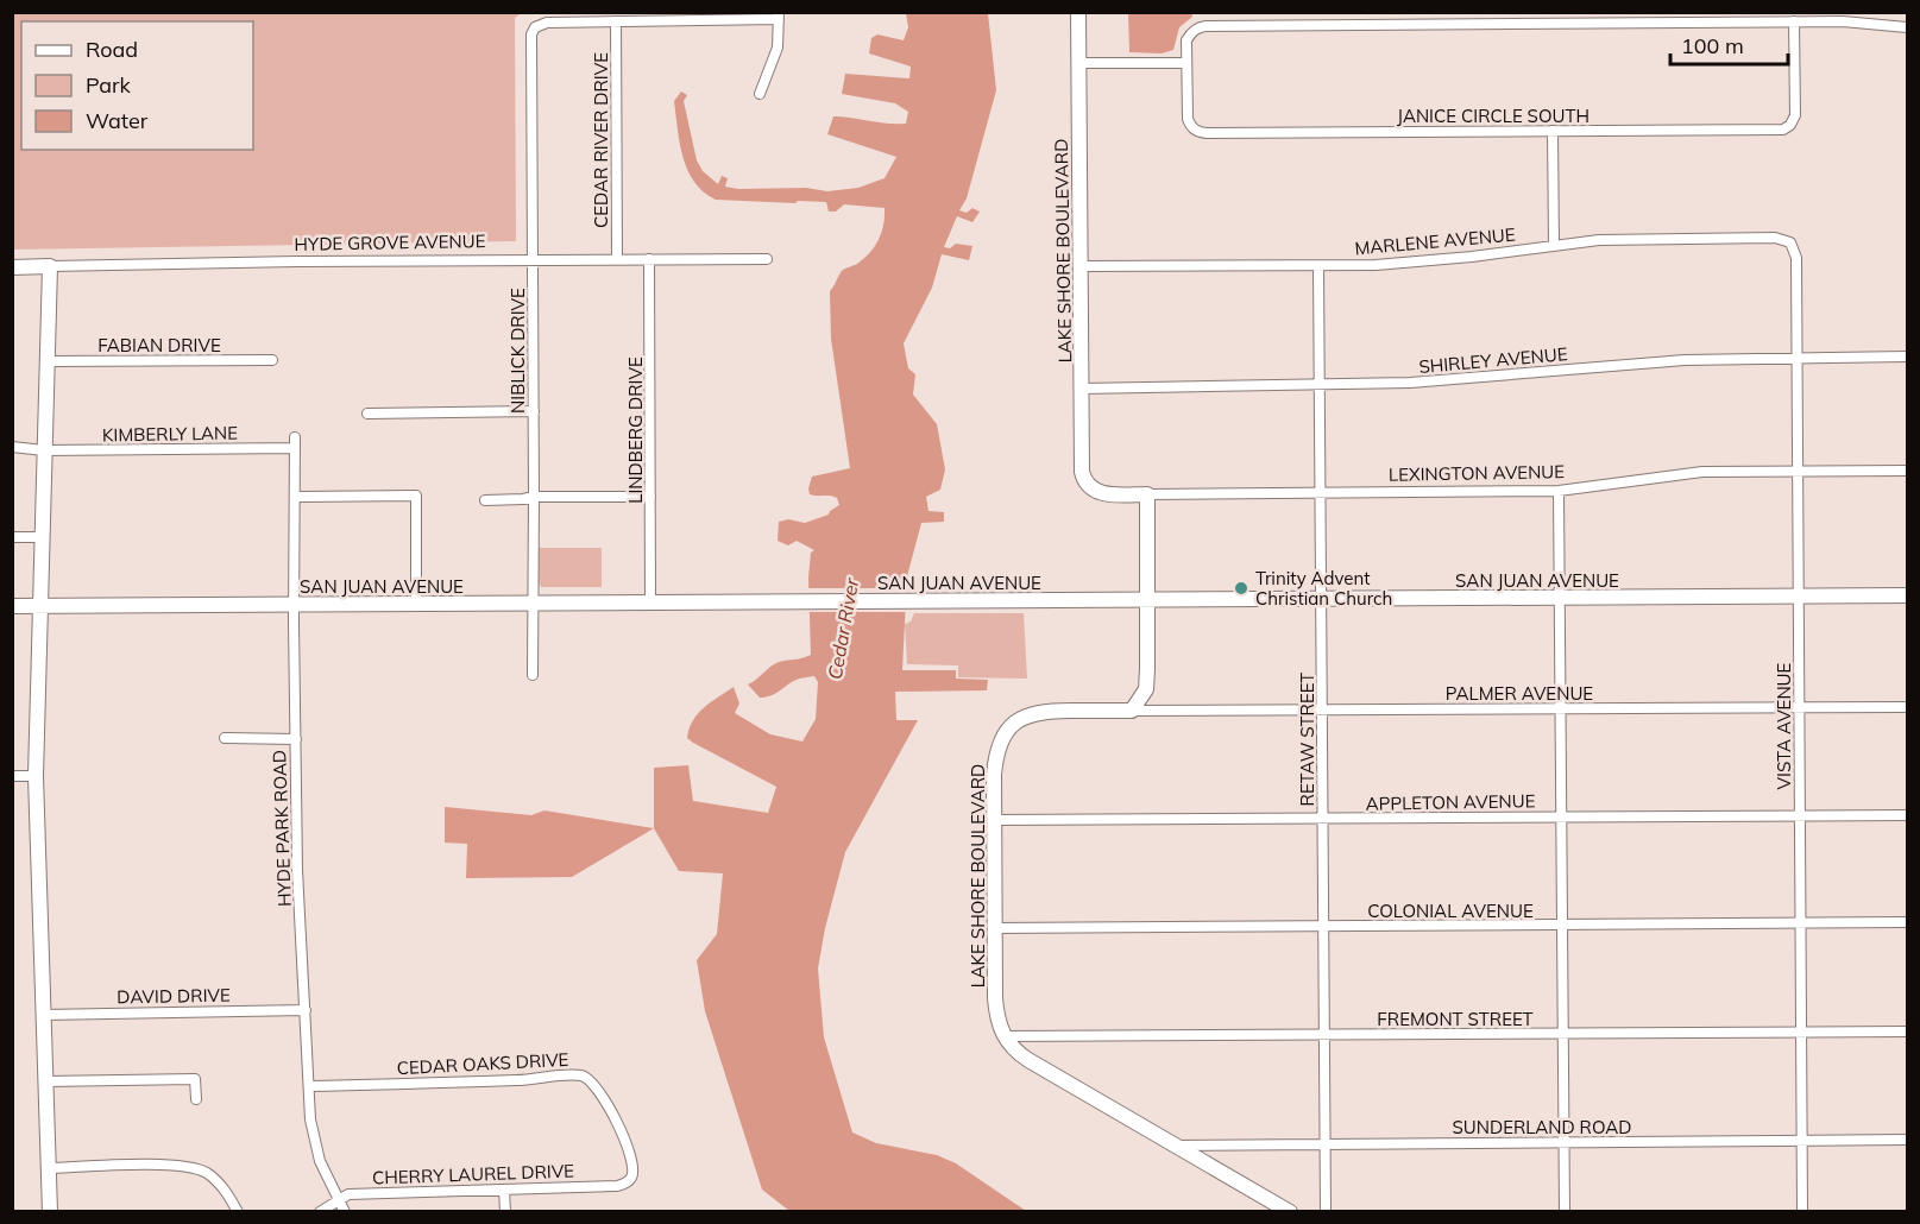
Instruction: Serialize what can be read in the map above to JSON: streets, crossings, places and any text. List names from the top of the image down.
{
  "streets": {
    "street": [
      "JANICE CIRCLE SOUTH",
      "CEDAR RIVER DRIVE",
      "MARLENE AVENUE",
      "HYDE GROVE AVENUE",
      "LAKE SHORE BOULEVARD",
      "FABIAN DRIVE",
      "NIBLICK DRIVE",
      "SHIRLEY AVENUE",
      "LINDBERG DRIVE",
      "KIMBERLY LANE",
      "LEXINGTON AVENUE",
      "SAN JUAN AVENUE",
      "PALMER AVENUE",
      "VISTA AVENUE",
      "RETAW STREET",
      "APPLETON AVENUE",
      "HYDE PARK ROAD",
      "COLONIAL AVENUE",
      "DAVID DRIVE",
      "FREMONT STREET",
      "CEDAR OAKS DRIVE",
      "SUNDERLAND ROAD",
      "CHERRY LAUREL DRIVE"
    ]
  },
  "crossings": [
    ["CEDAR RIVER DRIVE", "HYDE GROVE AVENUE"],
    ["CEDAR RIVER DRIVE", "NIBLICK DRIVE"],
    ["MARLENE AVENUE", "LAKE SHORE BOULEVARD"],
    ["MARLENE AVENUE", "VISTA AVENUE"],
    ["MARLENE AVENUE", "RETAW STREET"],
    ["HYDE GROVE AVENUE", "NIBLICK DRIVE"],
    ["HYDE GROVE AVENUE", "LINDBERG DRIVE"],
    ["LAKE SHORE BOULEVARD", "SHIRLEY AVENUE"],
    ["LAKE SHORE BOULEVARD", "LEXINGTON AVENUE"],
    ["LAKE SHORE BOULEVARD", "PALMER AVENUE"],
    ["LAKE SHORE BOULEVARD", "APPLETON AVENUE"],
    ["LAKE SHORE BOULEVARD", "COLONIAL AVENUE"],
    ["LAKE SHORE BOULEVARD", "FREMONT STREET"],
    ["NIBLICK DRIVE", "SAN JUAN AVENUE"],
    ["SHIRLEY AVENUE", "VISTA AVENUE"],
    ["SHIRLEY AVENUE", "RETAW STREET"],
    ["LINDBERG DRIVE", "SAN JUAN AVENUE"],
    ["KIMBERLY LANE", "HYDE PARK ROAD"],
    ["LEXINGTON AVENUE", "VISTA AVENUE"],
    ["LEXINGTON AVENUE", "RETAW STREET"],
    ["SAN JUAN AVENUE", "VISTA AVENUE"],
    ["SAN JUAN AVENUE", "RETAW STREET"],
    ["SAN JUAN AVENUE", "HYDE PARK ROAD"],
    ["PALMER AVENUE", "VISTA AVENUE"],
    ["PALMER AVENUE", "RETAW STREET"],
    ["VISTA AVENUE", "APPLETON AVENUE"],
    ["VISTA AVENUE", "COLONIAL AVENUE"],
    ["VISTA AVENUE", "FREMONT STREET"],
    ["VISTA AVENUE", "SUNDERLAND ROAD"],
    ["RETAW STREET", "APPLETON AVENUE"],
    ["RETAW STREET", "COLONIAL AVENUE"],
    ["RETAW STREET", "FREMONT STREET"],
    ["RETAW STREET", "SUNDERLAND ROAD"],
    ["HYDE PARK ROAD", "DAVID DRIVE"],
    ["HYDE PARK ROAD", "CEDAR OAKS DRIVE"],
    ["HYDE PARK ROAD", "CHERRY LAUREL DRIVE"],
    ["CEDAR OAKS DRIVE", "CHERRY LAUREL DRIVE"]
  ],
  "water": ["Cedar River"],
  "places": ["Trinity Advent Christian Church"],
  "legend": ["Road", "Park", "Water"],
  "scale_bar": "100 m"
}
